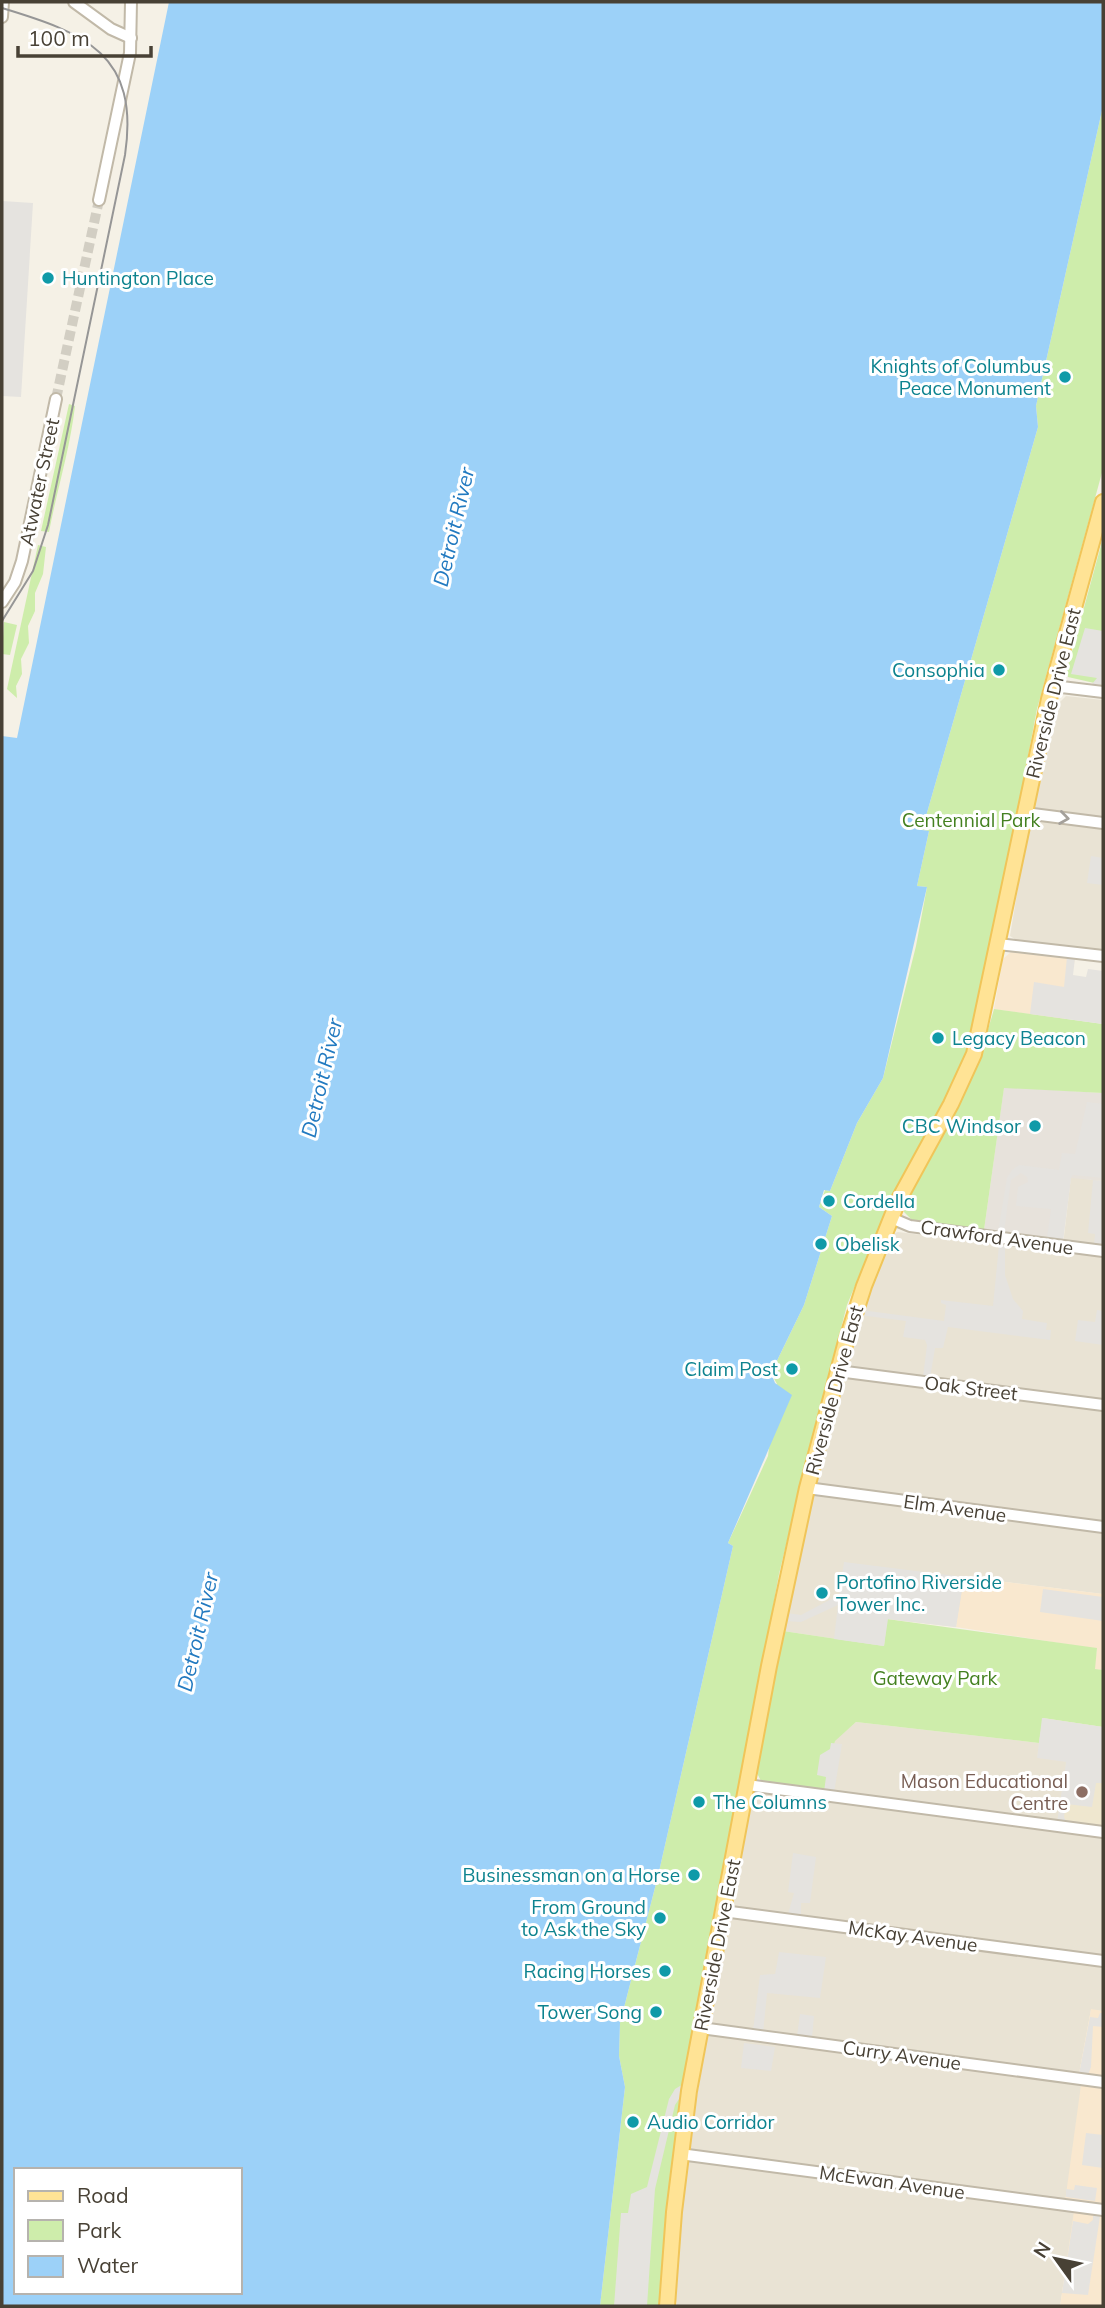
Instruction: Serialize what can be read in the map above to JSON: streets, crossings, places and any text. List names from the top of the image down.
{
  "streets": {
    "main road": ["Riverside Drive East"],
    "street": [
      "Atwater Street",
      "Crawford Avenue",
      "Oak Street",
      "Elm Avenue",
      "McKay Avenue",
      "Curry Avenue",
      "McEwan Avenue"
    ]
  },
  "crossings": [
    ["Riverside Drive East", "Crawford Avenue"],
    ["Riverside Drive East", "Oak Street"],
    ["Riverside Drive East", "Elm Avenue"],
    ["Riverside Drive East", "McKay Avenue"],
    ["Riverside Drive East", "Curry Avenue"],
    ["Riverside Drive East", "McEwan Avenue"]
  ],
  "water": ["Detroit River"],
  "parks": ["Centennial Park", "Gateway Park"],
  "places": [
    "Huntington Place",
    "Knights of Columbus Peace Monument",
    "Consophia",
    "Legacy Beacon",
    "CBC Windsor",
    "Cordella",
    "Obelisk",
    "Claim Post",
    "Portofino Riverside Tower Inc.",
    "Mason Educational Centre",
    "The Columns",
    "Businessman on a Horse",
    "From Ground to Ask the Sky",
    "Racing Horses",
    "Tower Song",
    "Audio Corridor"
  ],
  "legend": ["Road", "Park", "Water"],
  "scale_bar": "100 m",
  "north": "top left"
}
